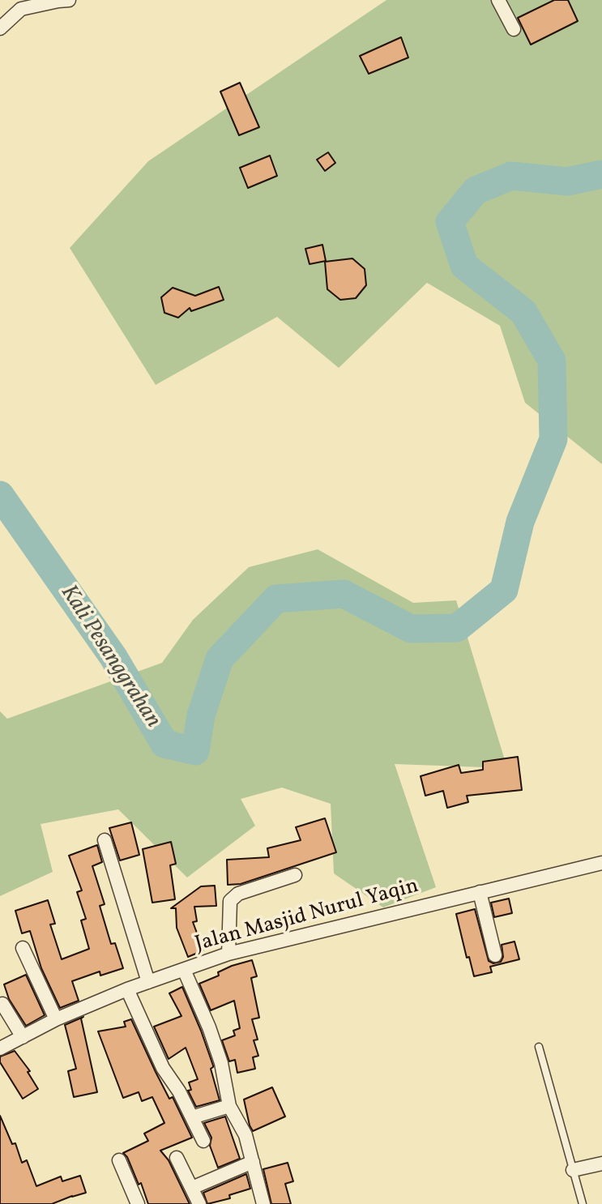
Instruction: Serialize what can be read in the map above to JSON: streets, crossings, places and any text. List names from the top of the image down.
{
  "streets": {
    "street": ["Jalan Masjid Nurul Yaqin"]
  },
  "water": ["Kali Pesanggrahan"]
}
